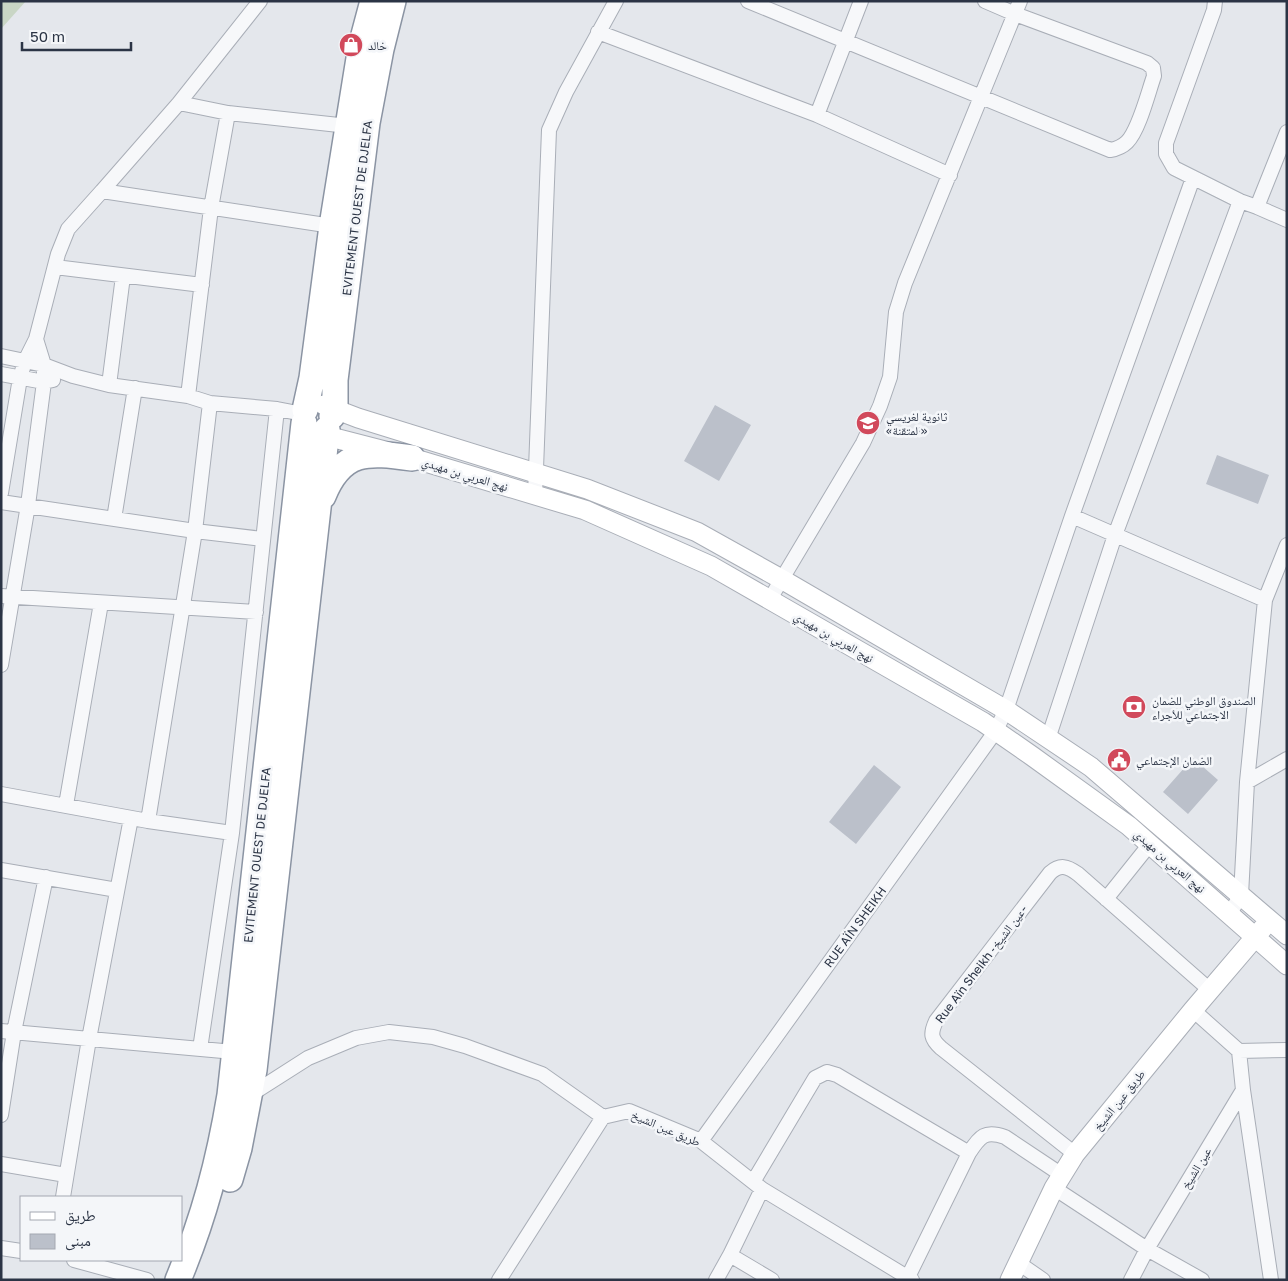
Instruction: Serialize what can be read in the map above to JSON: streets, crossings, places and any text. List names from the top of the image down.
{
  "streets": {
    "highway": ["EVITEMENT OUEST DE DJELFA"],
    "main road": ["نهج العربي بن مهيدي", "طريق عين الشيخ"],
    "street": ["RUE AÏN SHEIKH", "Rue Aïn Sheikh -عين الشيخ-", "عين الشيخ"]
  },
  "crossings": [
    ["EVITEMENT OUEST DE DJELFA", "نهج العربي بن مهيدي"],
    ["نهج العربي بن مهيدي", "RUE AÏN SHEIKH"],
    ["نهج العربي بن مهيدي", "طريق عين الشيخ"],
    ["RUE AÏN SHEIKH", "طريق عين الشيخ"],
    ["Rue Aïn Sheikh -عين الشيخ-", "طريق عين الشيخ"]
  ],
  "places": {
    "shop": ["خالد"],
    "school or university": ["ثانوية لغريسي «المتقنة»"],
    "bank": ["الصندوق الوطني للضمان الاجتماعي للأجراء"],
    "public building": ["الضمان الإجتماعي"]
  },
  "legend": ["طريق", "مبنى"],
  "scale_bar": "50 m"
}
